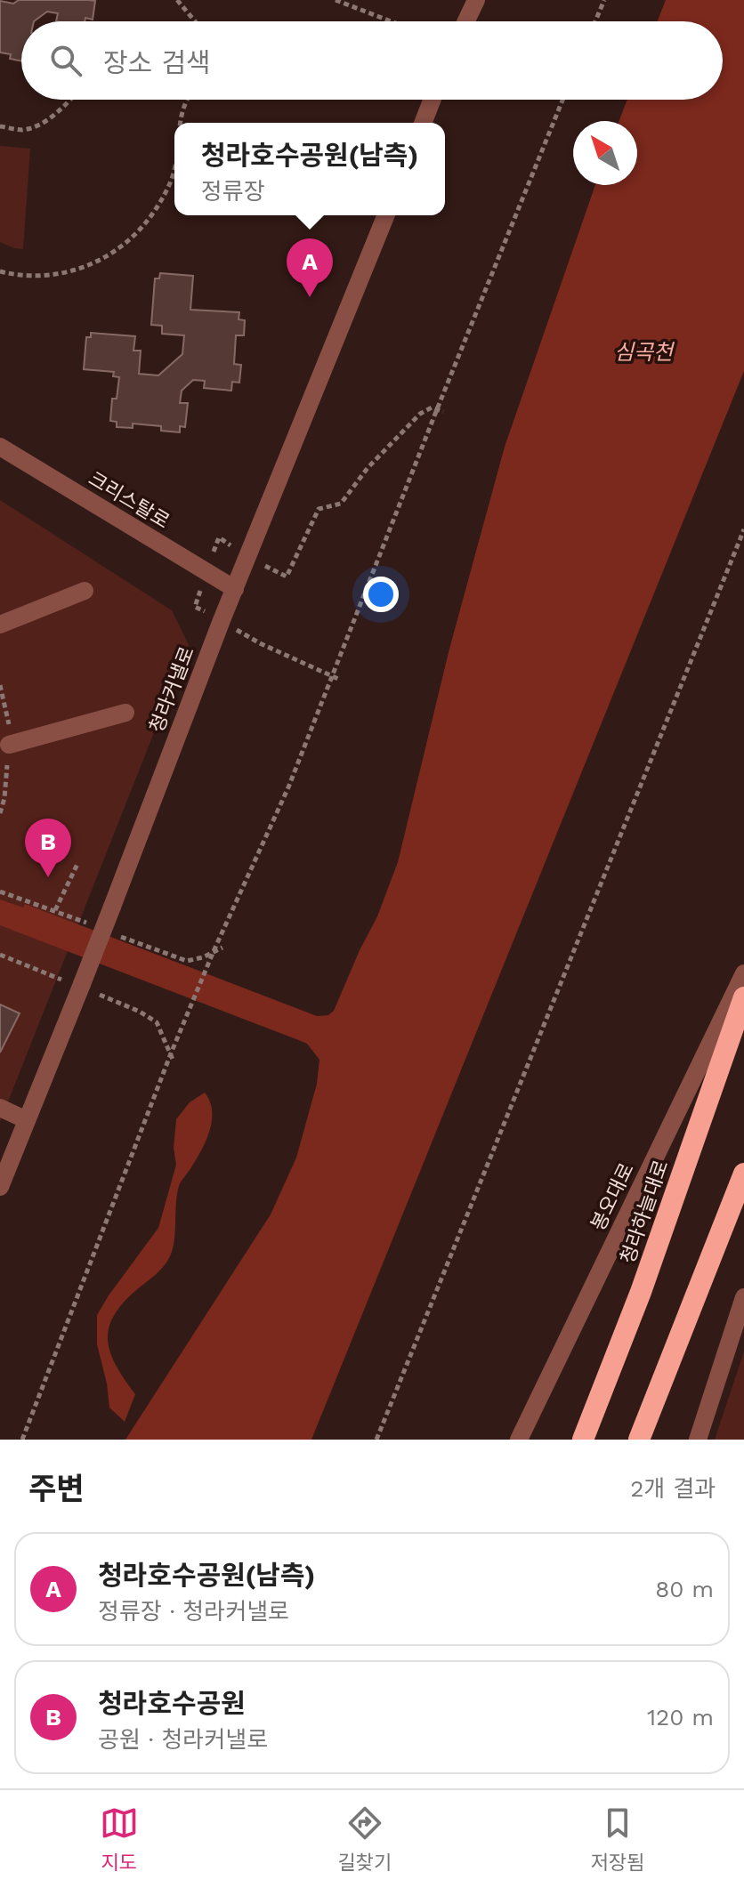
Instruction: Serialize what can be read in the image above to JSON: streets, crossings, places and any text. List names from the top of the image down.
{
  "streets": {
    "highway": ["청라하늘대로"],
    "street": ["크리스탈로", "청라커낼로", "봉오대로"]
  },
  "crossings": [
    ["크리스탈로", "청라커낼로"]
  ],
  "water": ["심곡천"],
  "north": "top left",
  "page": {
    "search": "장소 검색",
    "popup": ["청라호수공원(남측)", "정류장"],
    "pins": ["A", "B"],
    "heading": ["주변", "2개 결과"],
    "list": [
      {
        "mark": "A",
        "name": "청라호수공원(남측)",
        "note": "정류장 · 청라커낼로",
        "value": "80 m"
      },
      {
        "mark": "B",
        "name": "청라호수공원",
        "note": "공원 · 청라커낼로",
        "value": "120 m"
      }
    ],
    "nav": ["지도", "길찾기", "저장됨"]
  }
}
